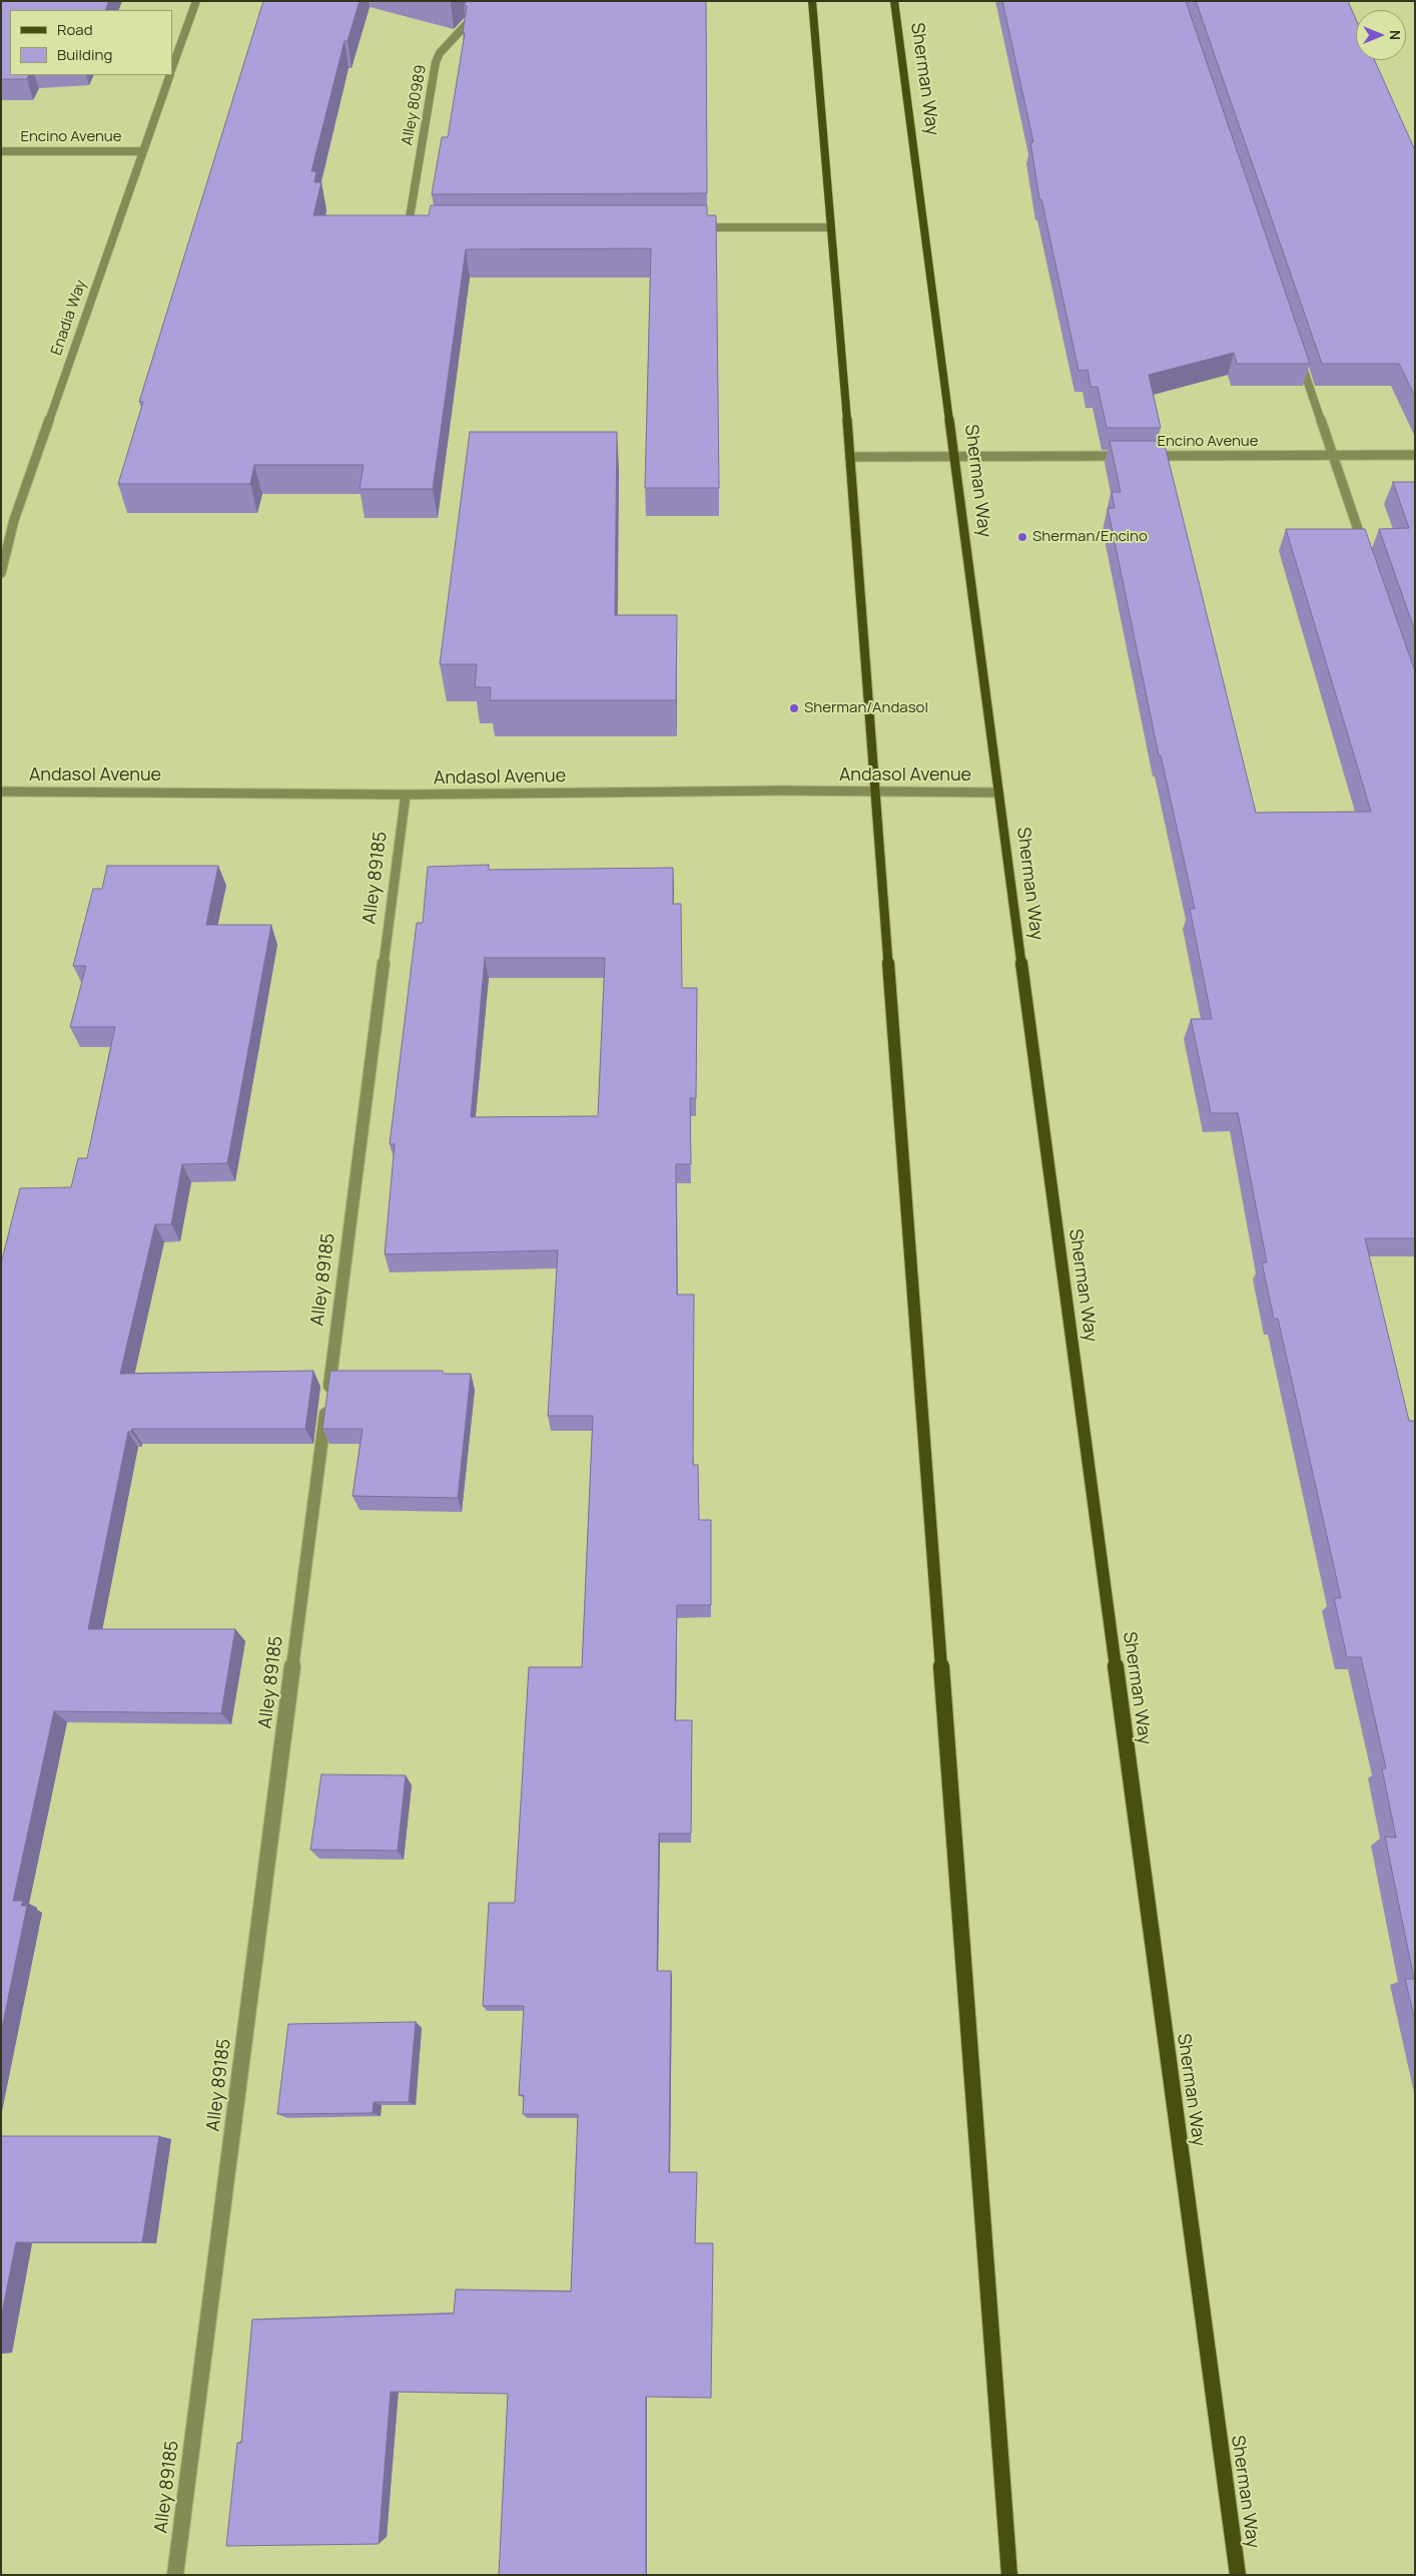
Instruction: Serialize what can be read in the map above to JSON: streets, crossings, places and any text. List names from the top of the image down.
{
  "streets": {
    "main road": ["Sherman Way"],
    "street": [
      "Alley 80989",
      "Encino Avenue",
      "Enadia Way",
      "Andasol Avenue",
      "Alley 89185"
    ]
  },
  "crossings": [
    ["Sherman Way", "Encino Avenue"],
    ["Sherman Way", "Andasol Avenue"],
    ["Encino Avenue", "Enadia Way"],
    ["Andasol Avenue", "Alley 89185"]
  ],
  "places": ["Sherman/Encino", "Sherman/Andasol"],
  "legend": ["Road", "Building"],
  "north": "right"
}
